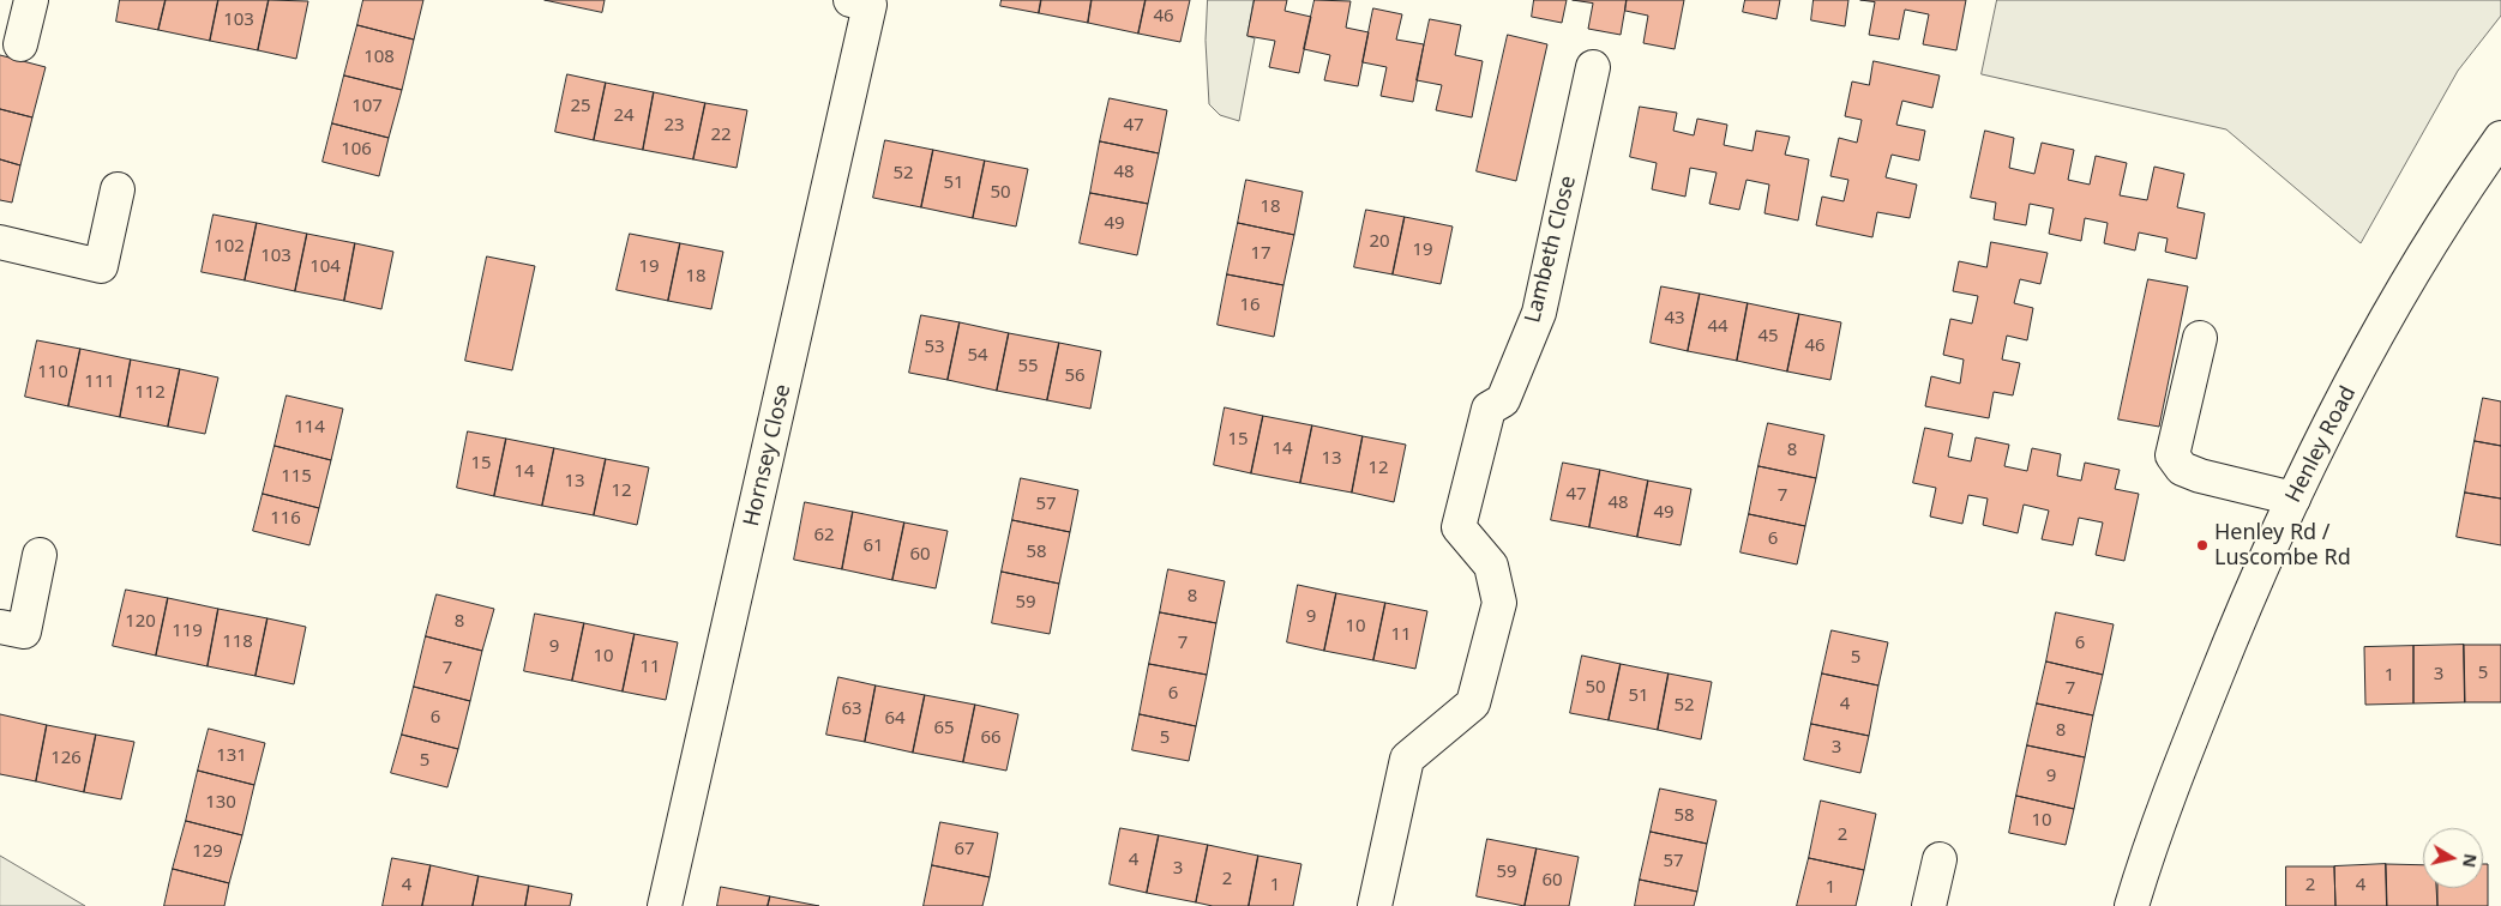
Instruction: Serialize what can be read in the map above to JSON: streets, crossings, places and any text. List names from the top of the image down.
{
  "streets": {
    "street": ["Lambeth Close", "Henley Road", "Hornsey Close"]
  },
  "places": ["Henley Rd / Luscombe Rd"],
  "house_numbers": [
    "46",
    "103",
    "108",
    "107",
    "25",
    "24",
    "23",
    "47",
    "22",
    "106",
    "48",
    "52",
    "51",
    "50",
    "18",
    "49",
    "20",
    "102",
    "19",
    "17",
    "103",
    "104",
    "19",
    "18",
    "16",
    "43",
    "44",
    "45",
    "46",
    "53",
    "54",
    "55",
    "110",
    "56",
    "111",
    "112",
    "114",
    "15",
    "14",
    "8",
    "13",
    "15",
    "12",
    "14",
    "115",
    "13",
    "12",
    "47",
    "7",
    "48",
    "57",
    "49",
    "116",
    "62",
    "6",
    "61",
    "58",
    "60",
    "8",
    "59",
    "9",
    "120",
    "8",
    "10",
    "119",
    "11",
    "118",
    "7",
    "6",
    "9",
    "10",
    "5",
    "11",
    "7",
    "5",
    "3",
    "1",
    "50",
    "7",
    "6",
    "51",
    "4",
    "52",
    "63",
    "6",
    "64",
    "65",
    "8",
    "66",
    "5",
    "3",
    "131",
    "126",
    "5",
    "9",
    "130",
    "58",
    "10",
    "2",
    "67",
    "129",
    "4",
    "57",
    "3",
    "59",
    "2",
    "60",
    "4",
    "1",
    "2",
    "4",
    "1"
  ],
  "north": "right"
}
